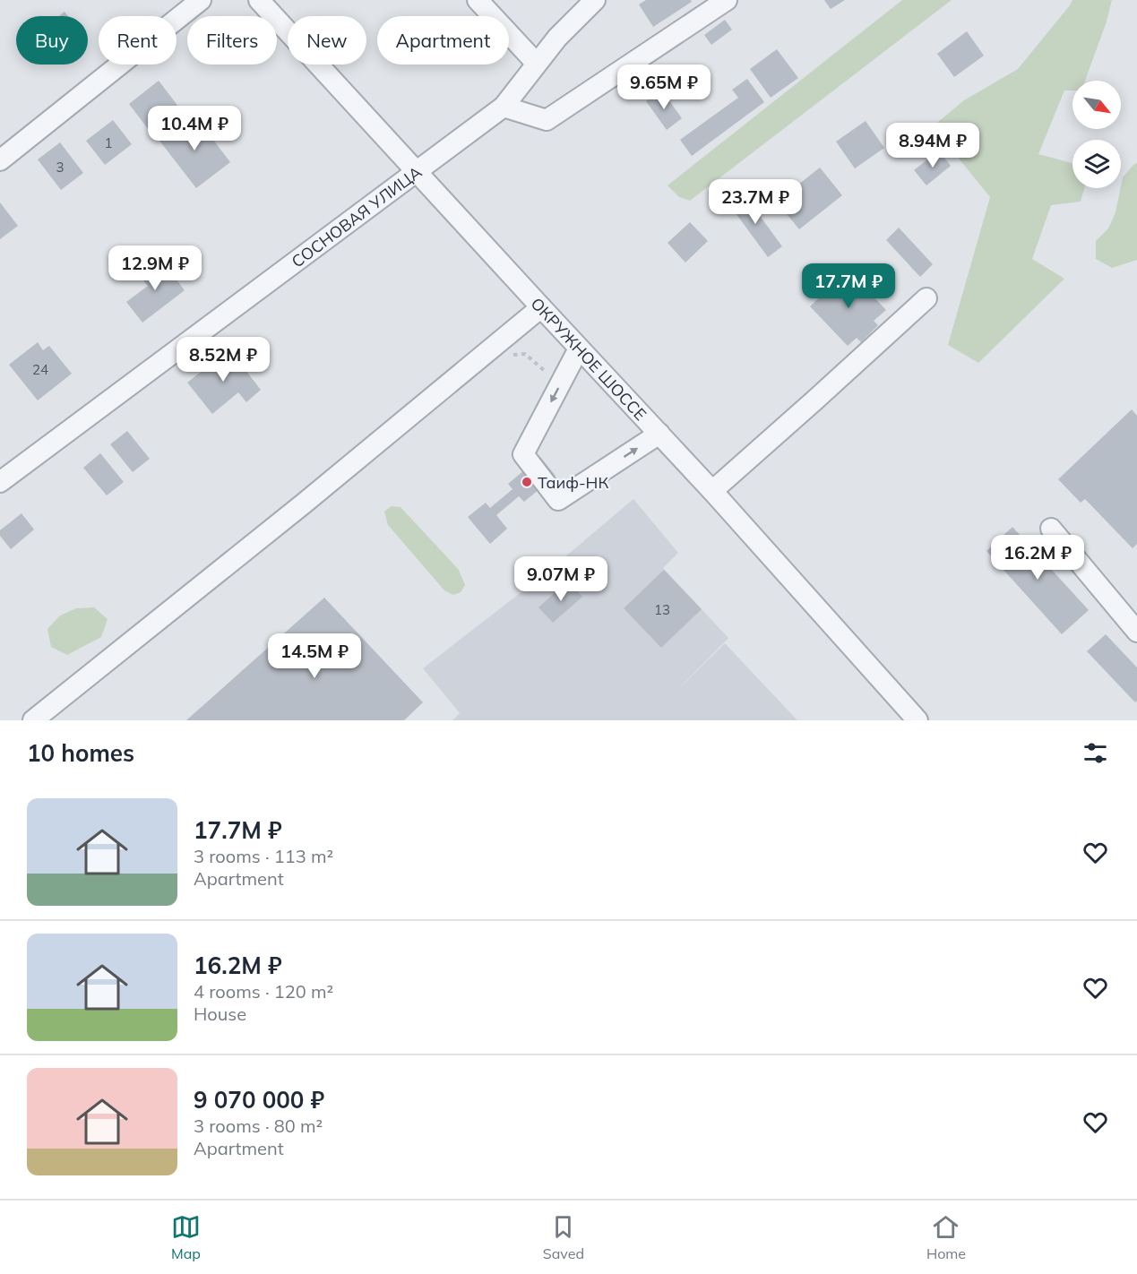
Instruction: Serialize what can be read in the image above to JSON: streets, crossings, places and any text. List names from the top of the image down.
{
  "streets": {
    "street": ["СОСНОВАЯ УЛИЦА", "ОКРУЖНОЕ ШОССЕ"]
  },
  "crossings": [
    ["СОСНОВАЯ УЛИЦА", "ОКРУЖНОЕ ШОССЕ"]
  ],
  "places": ["Таиф-НК"],
  "house_numbers": [
    "1",
    "3",
    "24",
    "13"
  ],
  "north": "bottom right",
  "page": {
    "chip": [
      "Buy",
      "Rent",
      "Filters",
      "New",
      "Apartment"
    ],
    "price": [
      "9.65M ₽",
      "10.4M ₽",
      "8.94M ₽",
      "23.7M ₽",
      "12.9M ₽",
      "17.7M ₽",
      "8.52M ₽",
      "16.2M ₽",
      "9.07M ₽",
      "14.5M ₽"
    ],
    "heading": "10 homes",
    "list": [
      {
        "name": "17.7M ₽",
        "note": "3 rooms · 113 m² · Apartment"
      },
      {
        "name": "16.2M ₽",
        "note": "4 rooms · 120 m² · House"
      },
      {
        "name": "9 070 000 ₽",
        "note": "3 rooms · 80 m² · Apartment"
      }
    ],
    "tabs": ["Map", "Saved", "Home"]
  }
}
